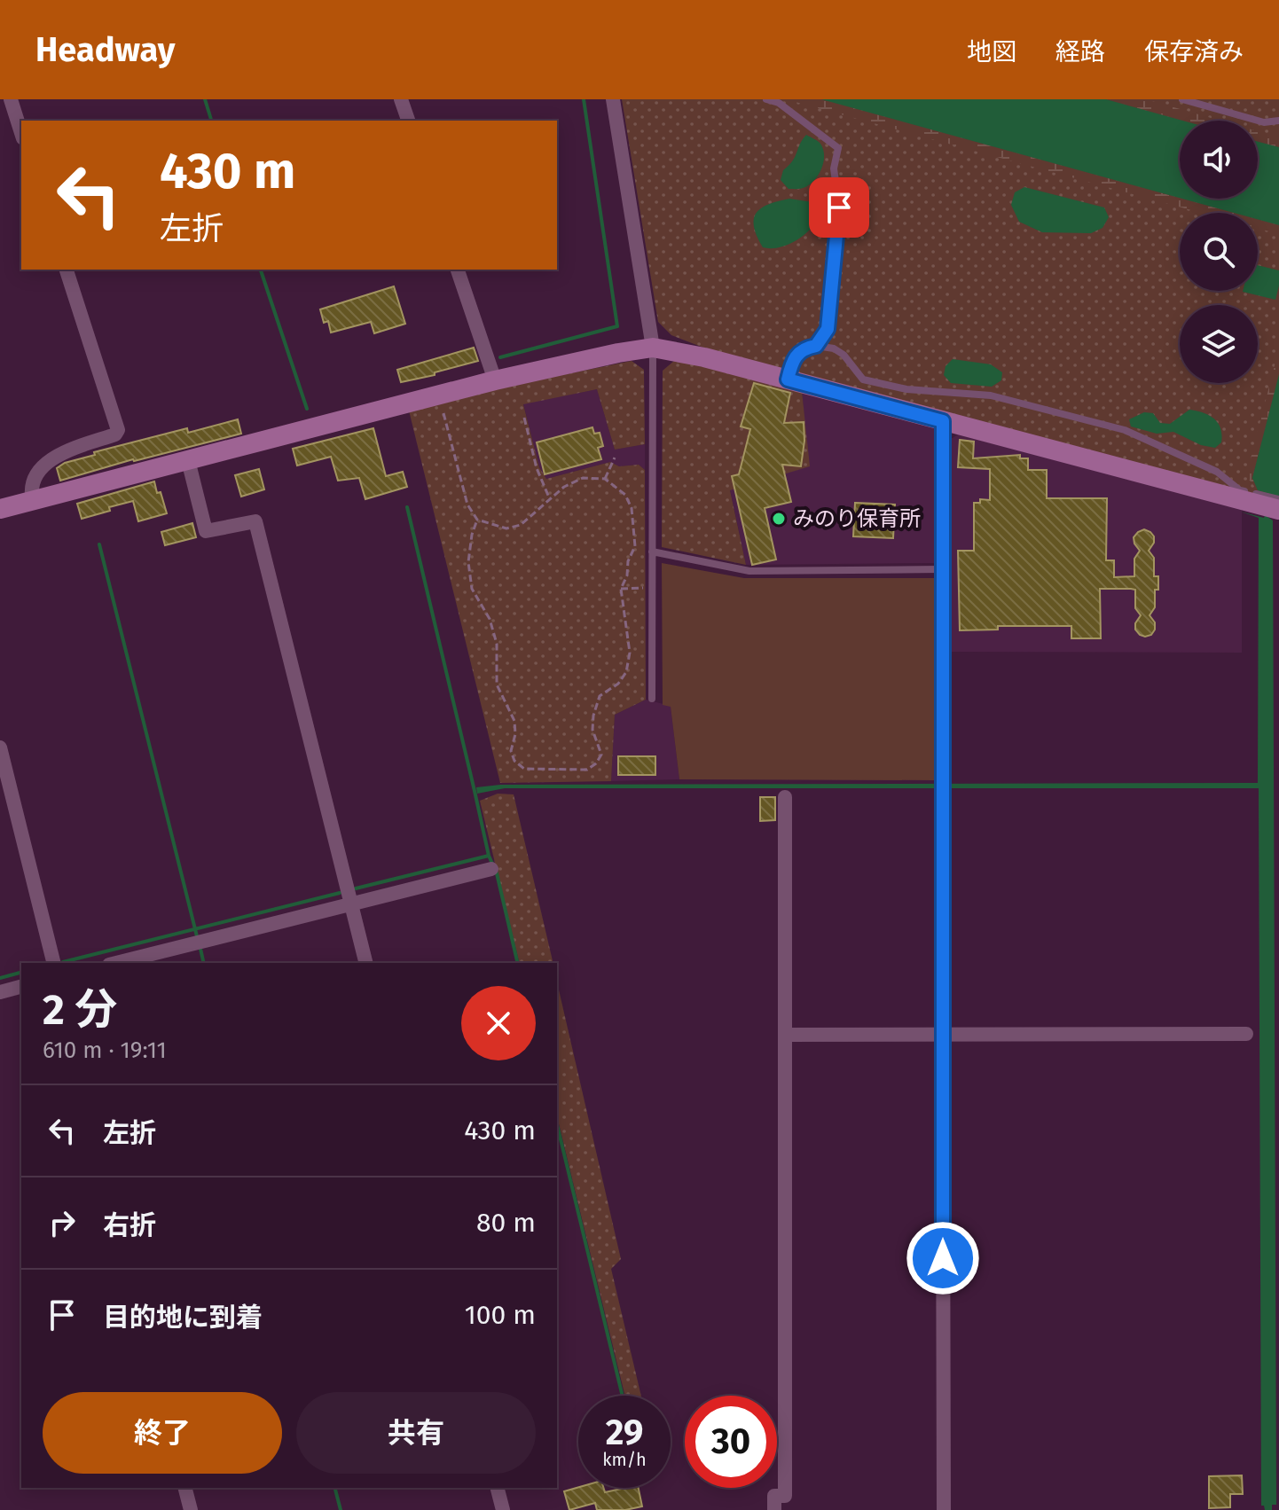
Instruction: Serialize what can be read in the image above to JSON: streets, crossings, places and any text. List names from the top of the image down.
{
  "places": ["みのり保育所"],
  "page": {
    "header": "Headway",
    "nav": ["地図", "経路", "保存済み"],
    "turn": ["430 m", "左折"],
    "heading": ["2 分", "610 m · 19:11"],
    "list": [
      {
        "name": "左折",
        "value": "430 m"
      },
      {
        "name": "右折",
        "value": "80 m"
      },
      {
        "name": "目的地に到着",
        "value": "100 m"
      }
    ],
    "buttons": ["終了", "共有"],
    "speed": "29 km/h",
    "limit": "30"
  }
}
